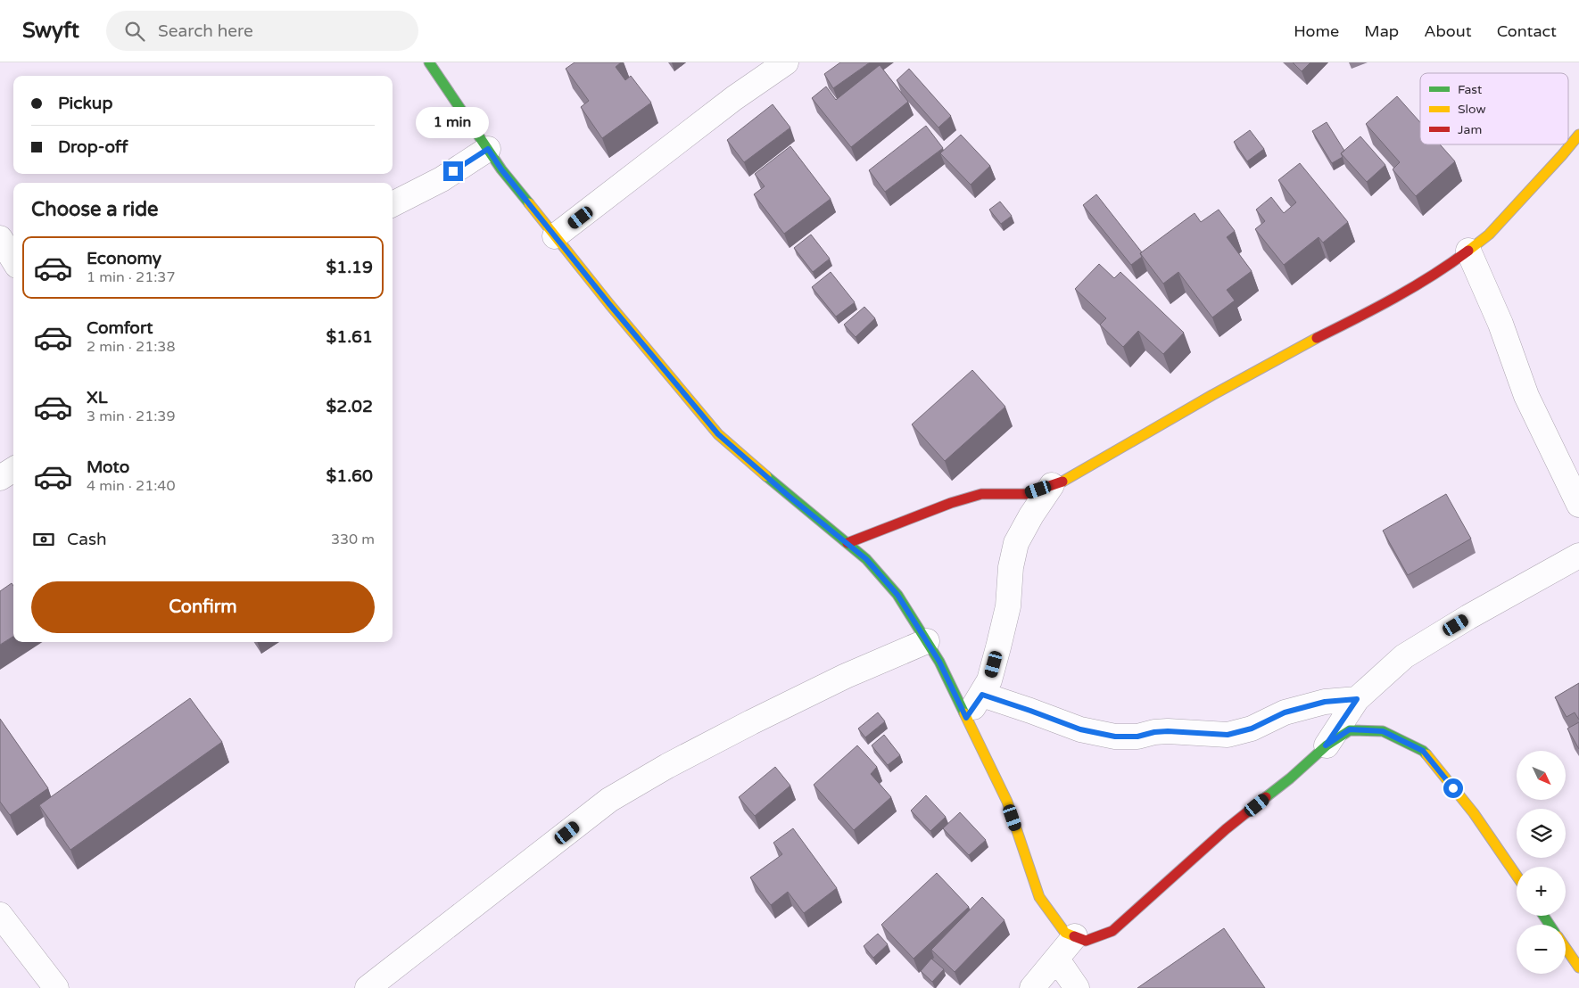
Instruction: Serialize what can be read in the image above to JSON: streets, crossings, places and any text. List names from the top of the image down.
{
  "legend": ["Fast", "Slow", "Jam"],
  "north": "bottom right",
  "page": {
    "header": "Swyft",
    "search": "Search here",
    "nav": [
      "Home",
      "Map",
      "About",
      "Contact"
    ],
    "banner": ["Pickup", "Drop-off"],
    "bubble": "1 min",
    "heading": "Choose a ride",
    "list": [
      {
        "name": "Economy",
        "note": "1 min · 21:37",
        "value": "$1.19"
      },
      {
        "name": "Comfort",
        "note": "2 min · 21:38",
        "value": "$1.61"
      },
      {
        "name": "XL",
        "note": "3 min · 21:39",
        "value": "$2.02"
      },
      {
        "name": "Moto",
        "note": "4 min · 21:40",
        "value": "$1.60"
      }
    ],
    "pay": ["Cash", "330 m"],
    "buttons": "Confirm",
    "map_buttons": ["+", "−"]
  }
}
